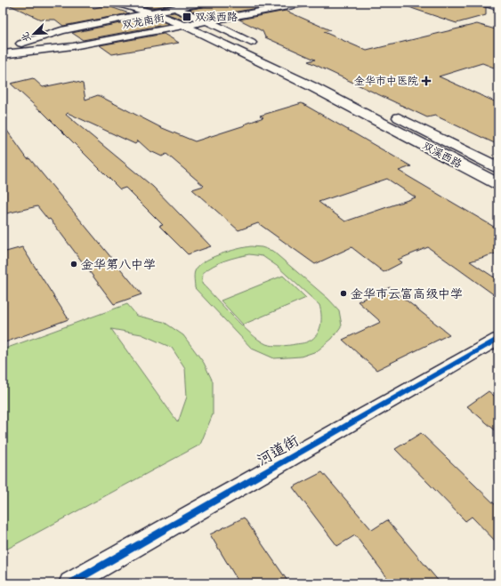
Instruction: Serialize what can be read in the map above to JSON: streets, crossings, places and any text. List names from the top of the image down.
{
  "streets": {
    "main road": ["双龙南街", "双溪西路"],
    "street": ["河道街"]
  },
  "crossings": [
    ["双龙南街", "双溪西路"]
  ],
  "places": {
    "transit": ["双溪西路"],
    "health": ["金华市中医院"],
    "other": ["金华第八中学", "金华市云富高级中学"]
  },
  "north": "bottom left"
}
